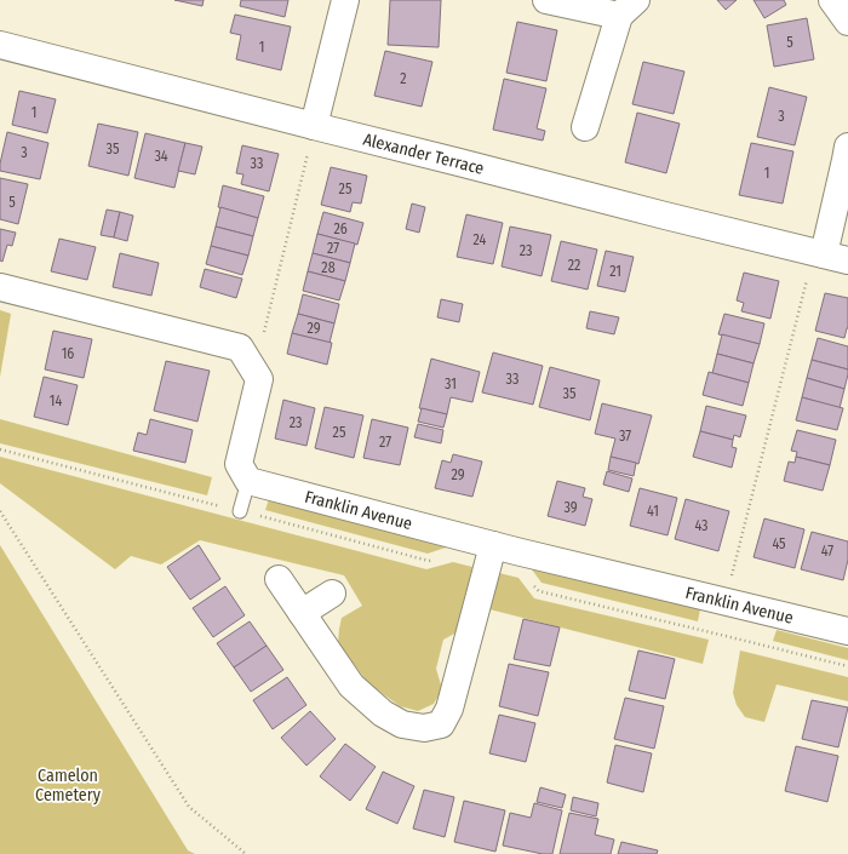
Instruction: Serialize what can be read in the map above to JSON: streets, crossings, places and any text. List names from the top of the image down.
{
  "streets": {
    "street": ["Alexander Terrace", "Franklin Avenue"]
  },
  "parks": ["Camelon Cemetery"],
  "house_numbers": [
    "5",
    "1",
    "2",
    "1",
    "3",
    "35",
    "3",
    "34",
    "33",
    "1",
    "25",
    "5",
    "26",
    "24",
    "27",
    "23",
    "22",
    "28",
    "21",
    "29",
    "16",
    "33",
    "31",
    "35",
    "14",
    "23",
    "25",
    "37",
    "27",
    "29",
    "39",
    "41",
    "43",
    "45",
    "47"
  ]
}
